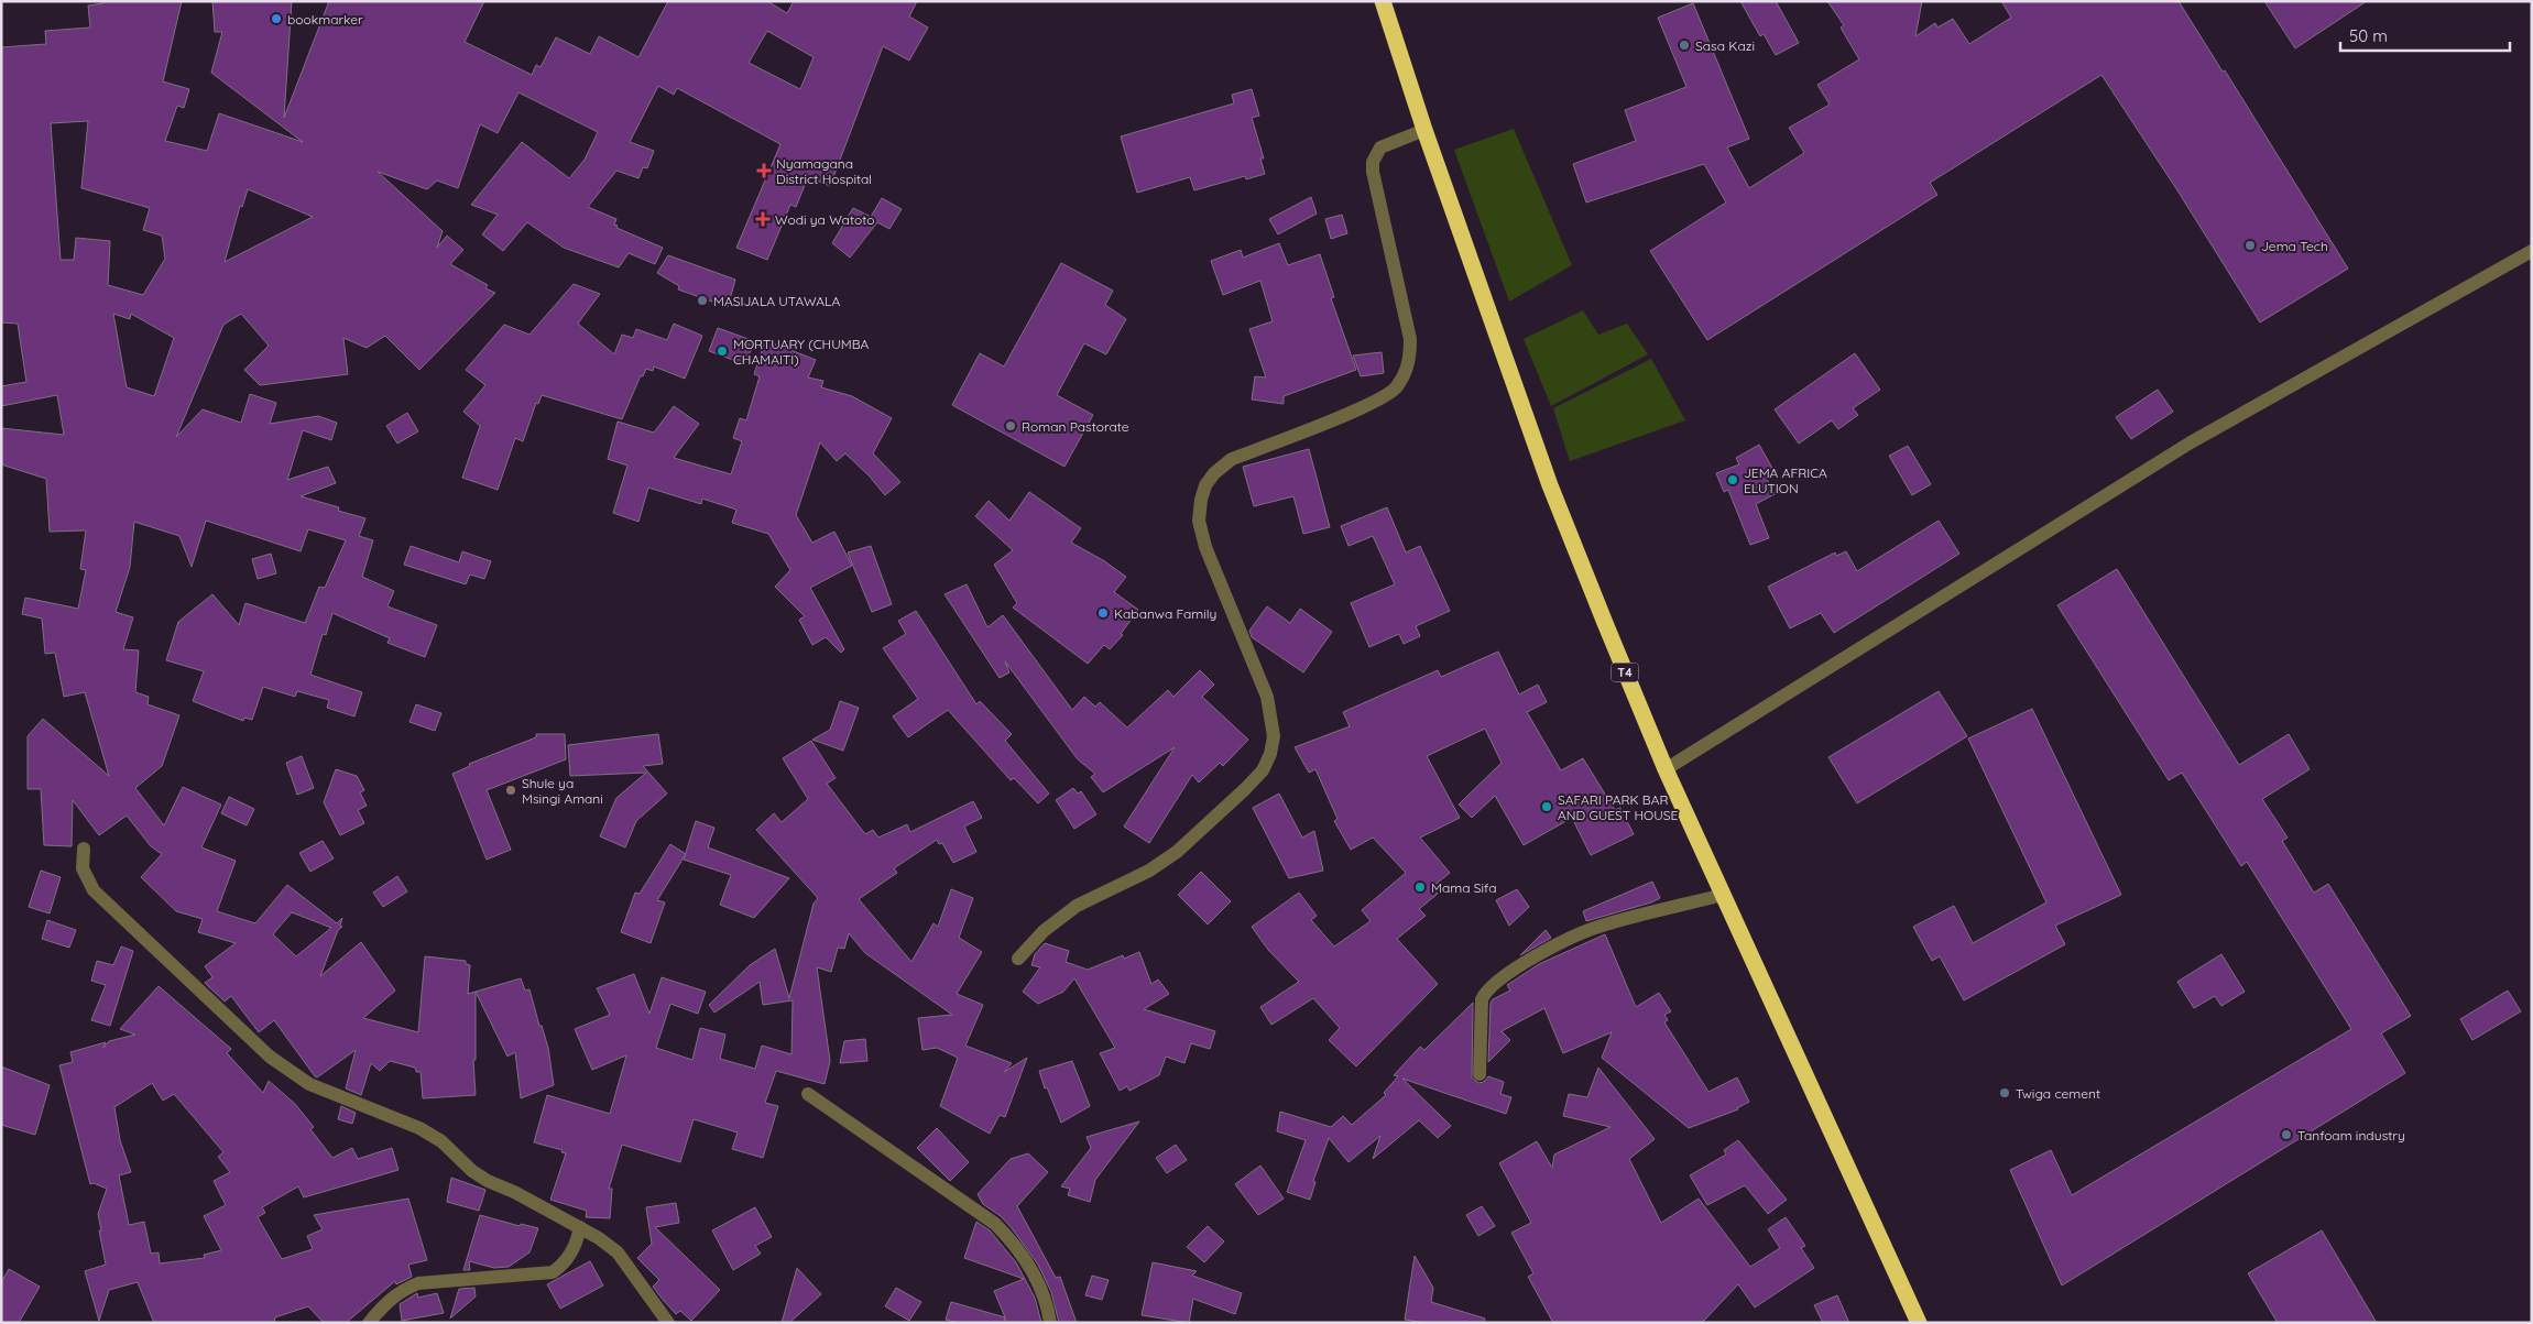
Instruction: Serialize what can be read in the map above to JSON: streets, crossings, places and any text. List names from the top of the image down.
{
  "streets": {
    "highway": ["T4"]
  },
  "places": {
    "other": [
      "bookmarker",
      "Sasa Kazi",
      "Jema Tech",
      "MASIJALA UTAWALA",
      "MORTUARY (CHUMBA CHAMAITI)",
      "Roman Pastorate",
      "JEMA AFRICA ELUTION",
      "Kabanwa Family",
      "Shule ya Msingi Amani",
      "SAFARI PARK BAR AND GUEST HOUSE",
      "Mama Sifa",
      "Twiga cement",
      "Tanfoam industry"
    ],
    "health": ["Nyamagana District Hospital", "Wodi ya Watoto"]
  },
  "scale_bar": "50 m"
}
